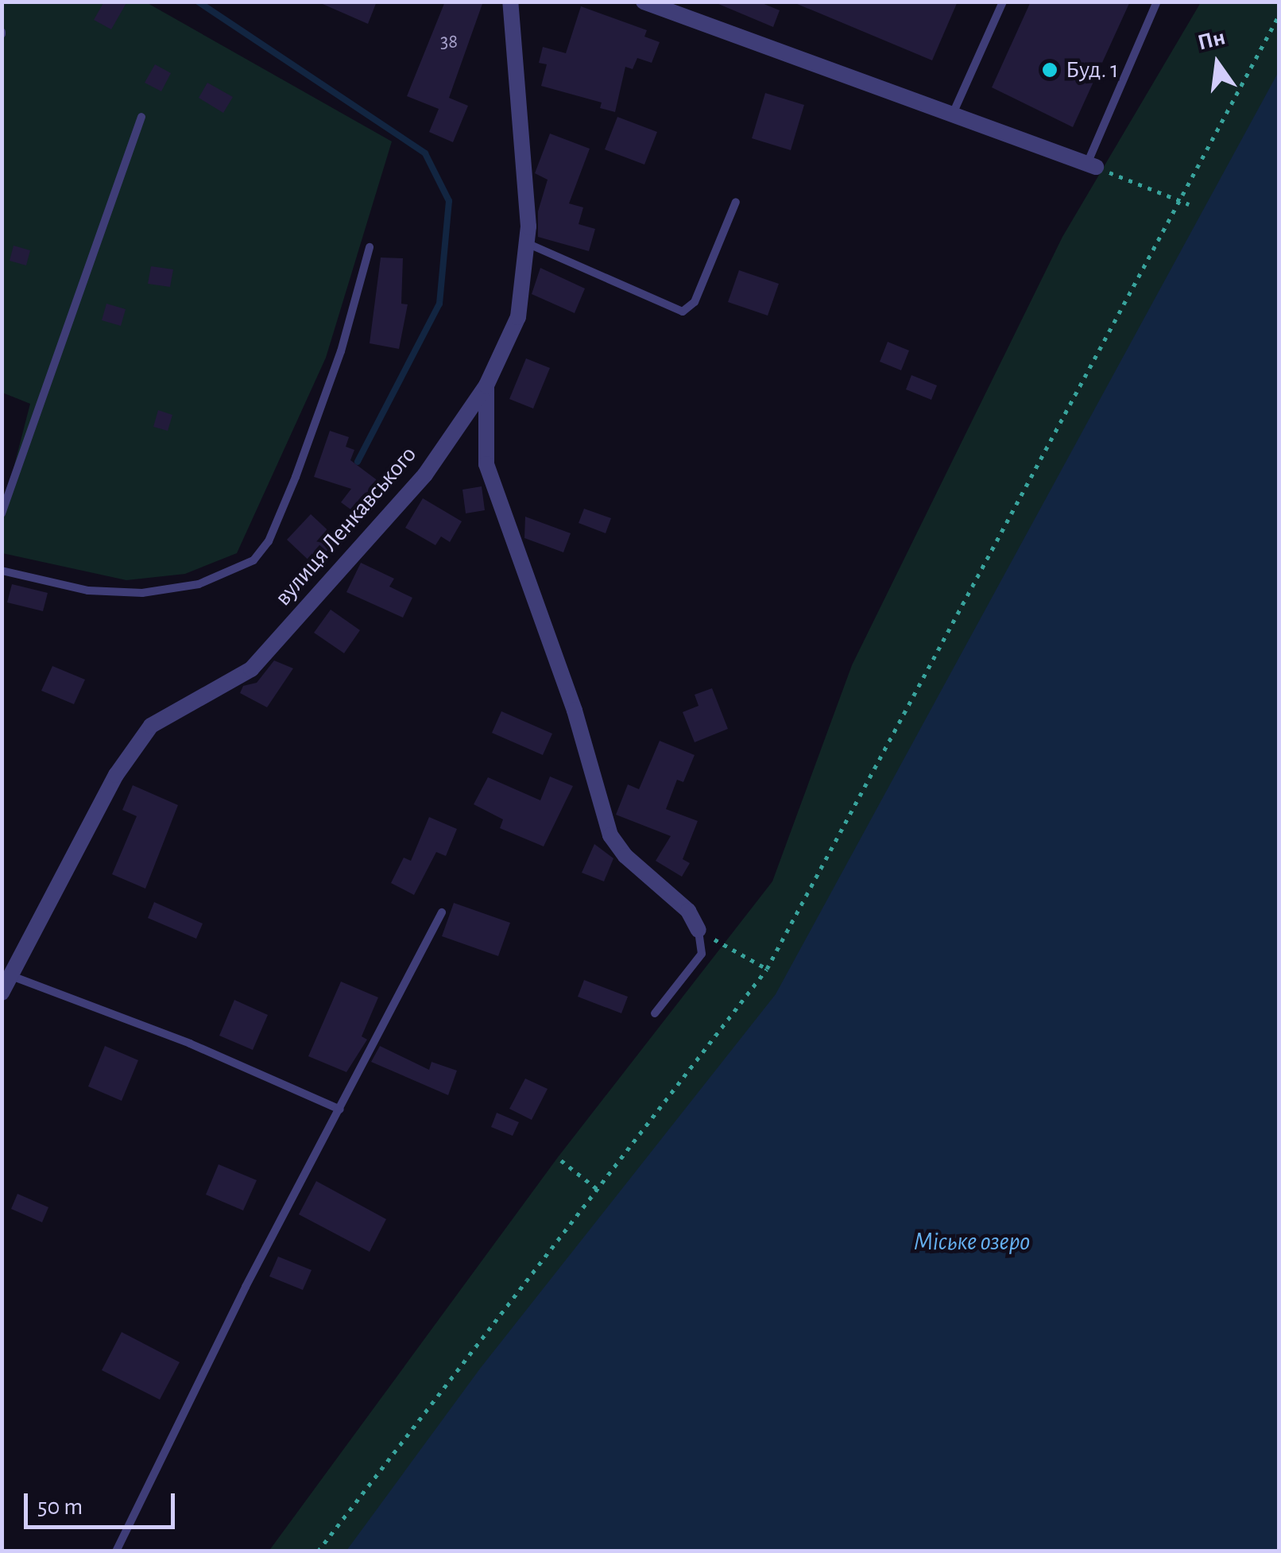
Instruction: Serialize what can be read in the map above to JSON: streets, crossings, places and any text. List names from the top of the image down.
{
  "streets": {
    "street": ["вулиця Ленкавського"]
  },
  "water": ["Міське озеро"],
  "places": ["Буд. 1"],
  "house_numbers": ["38"],
  "scale_bar": "50 m",
  "north": "top"
}
